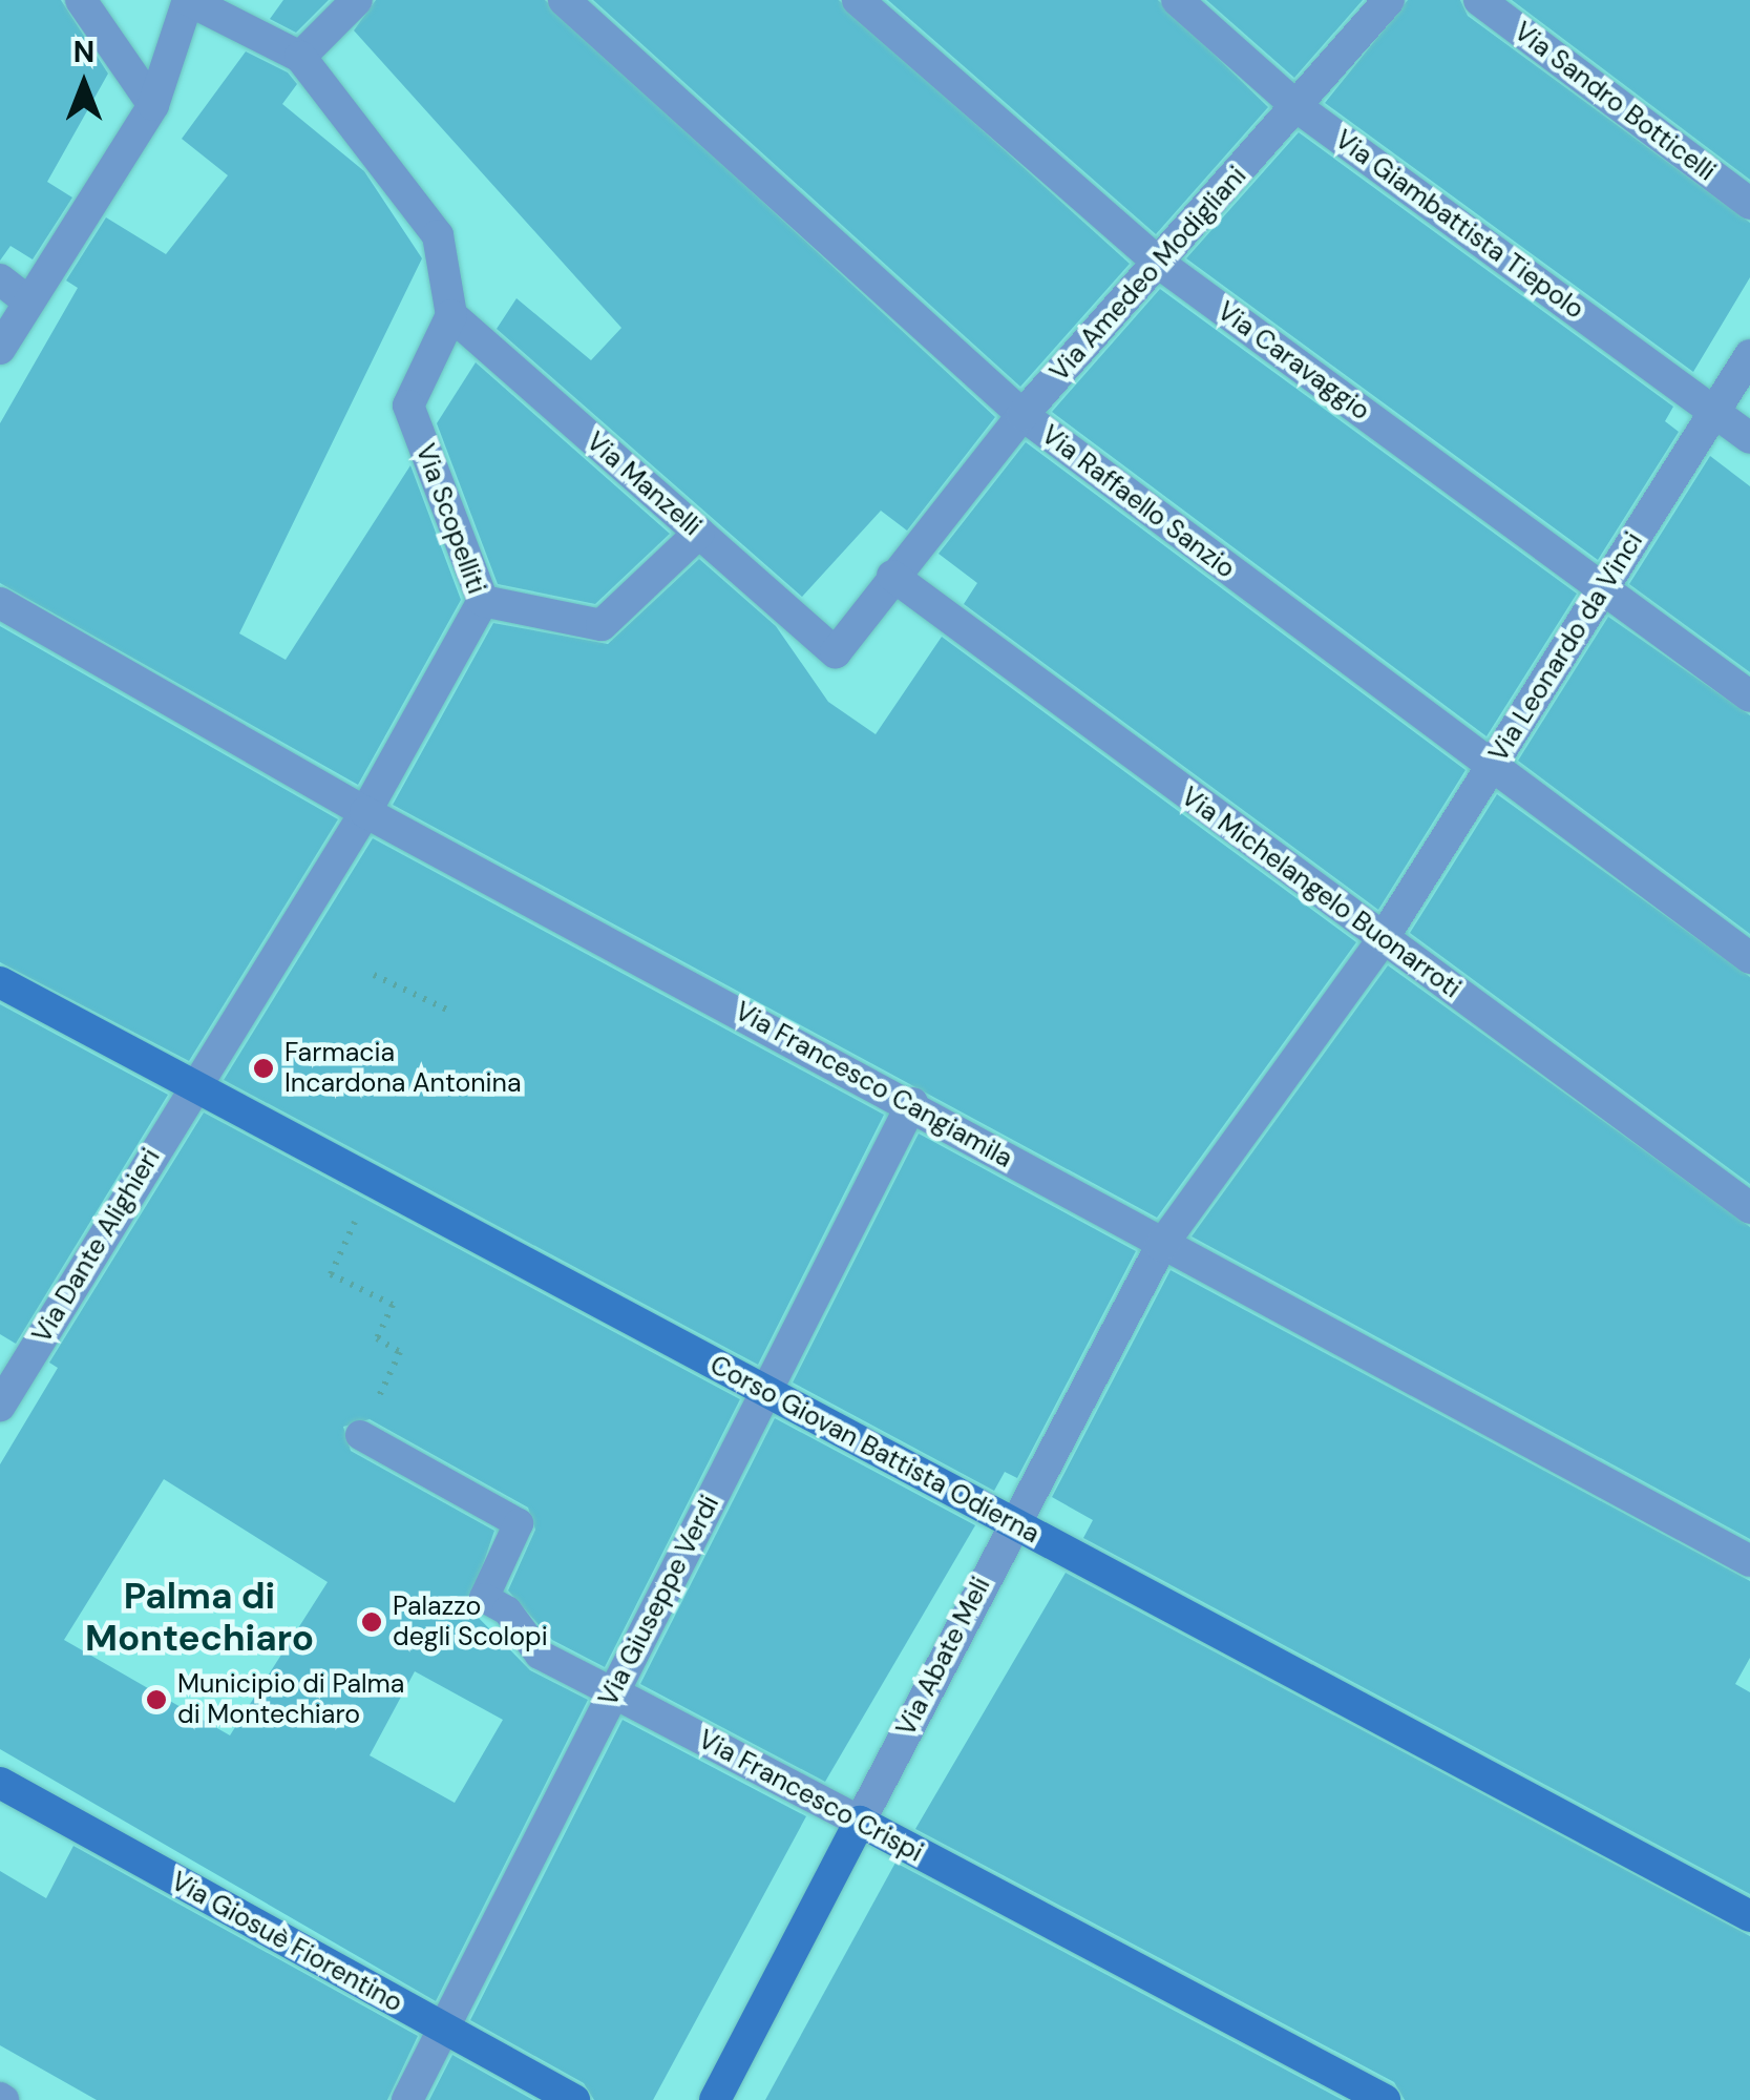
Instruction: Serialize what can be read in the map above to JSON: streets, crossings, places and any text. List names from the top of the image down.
{
  "streets": {
    "main road": [
      "Corso Giovan Battista Odierna",
      "Via Abate Meli",
      "Via Francesco Crispi",
      "Via Giosuè Fiorentino"
    ],
    "street": [
      "Via Sandro Botticelli",
      "Via Giambattista Tiepolo",
      "Via Amedeo Modigliani",
      "Via Caravaggio",
      "Via Manzelli",
      "Via Raffaello Sanzio",
      "Via Scopelliti",
      "Via Leonardo da Vinci",
      "Via Michelangelo Buonarroti",
      "Via Francesco Cangiamila",
      "Via Dante Alighieri",
      "Via Giuseppe Verdi"
    ]
  },
  "crossings": [
    ["Via Giambattista Tiepolo", "Via Amedeo Modigliani"],
    ["Via Giambattista Tiepolo", "Via Leonardo da Vinci"],
    ["Via Amedeo Modigliani", "Via Caravaggio"],
    ["Via Amedeo Modigliani", "Via Manzelli"],
    ["Via Amedeo Modigliani", "Via Raffaello Sanzio"],
    ["Via Amedeo Modigliani", "Via Michelangelo Buonarroti"],
    ["Via Caravaggio", "Via Leonardo da Vinci"],
    ["Via Manzelli", "Via Scopelliti"],
    ["Via Raffaello Sanzio", "Via Leonardo da Vinci"],
    ["Via Scopelliti", "Via Francesco Cangiamila"],
    ["Via Scopelliti", "Via Dante Alighieri"],
    ["Via Scopelliti", "Corso Giovan Battista Odierna"],
    ["Via Leonardo da Vinci", "Via Michelangelo Buonarroti"],
    ["Via Leonardo da Vinci", "Via Francesco Cangiamila"],
    ["Via Leonardo da Vinci", "Via Abate Meli"],
    ["Via Francesco Cangiamila", "Via Giuseppe Verdi"],
    ["Via Francesco Cangiamila", "Via Abate Meli"],
    ["Via Dante Alighieri", "Corso Giovan Battista Odierna"],
    ["Corso Giovan Battista Odierna", "Via Giuseppe Verdi"],
    ["Corso Giovan Battista Odierna", "Via Abate Meli"],
    ["Via Giuseppe Verdi", "Via Francesco Crispi"],
    ["Via Giuseppe Verdi", "Via Giosuè Fiorentino"],
    ["Via Abate Meli", "Via Francesco Crispi"]
  ],
  "districts": ["Palma di Montechiaro"],
  "places": ["Farmacia Incardona Antonina", "Palazzo degli Scolopi", "Municipio di Palma di Montechiaro"],
  "north": "top"
}
